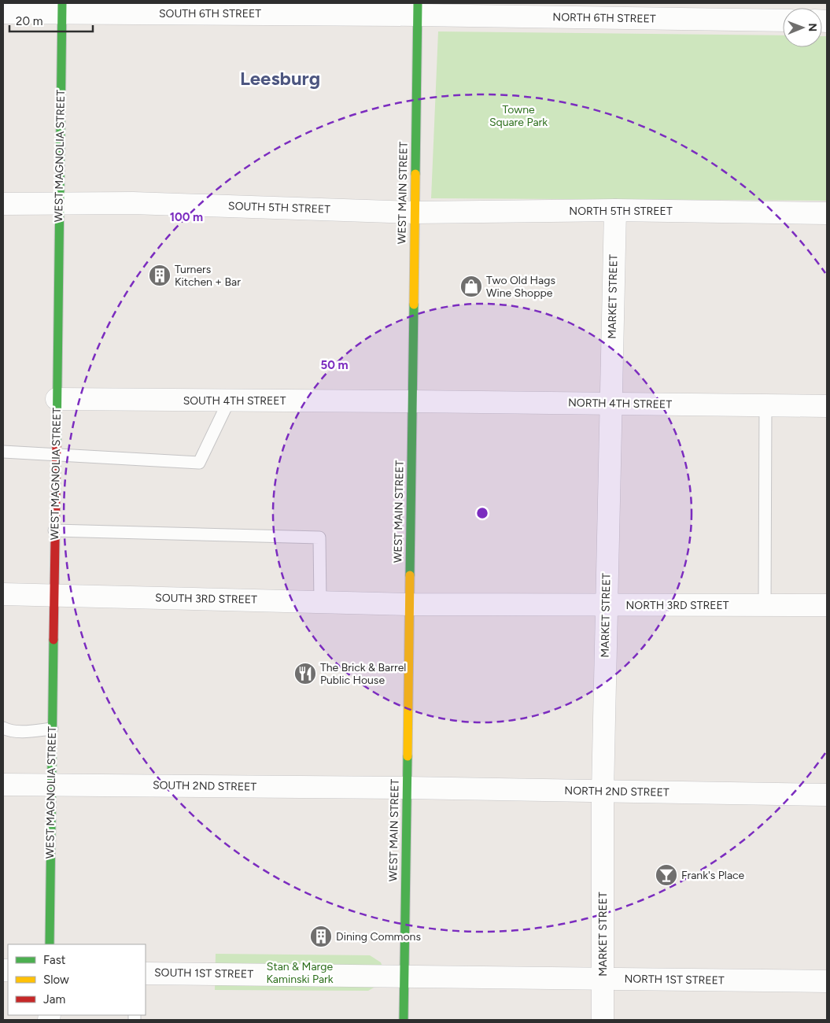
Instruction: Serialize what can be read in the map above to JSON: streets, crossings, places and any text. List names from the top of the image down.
{
  "streets": {
    "main road": ["WEST MAGNOLIA STREET", "WEST MAIN STREET"],
    "street": [
      "SOUTH 6TH STREET",
      "NORTH 6TH STREET",
      "SOUTH 5TH STREET",
      "NORTH 5TH STREET",
      "MARKET STREET",
      "SOUTH 4TH STREET",
      "NORTH 4TH STREET",
      "SOUTH 3RD STREET",
      "NORTH 3RD STREET",
      "SOUTH 2ND STREET",
      "NORTH 2ND STREET",
      "SOUTH 1ST STREET",
      "NORTH 1ST STREET"
    ]
  },
  "crossings": [
    ["SOUTH 6TH STREET", "NORTH 6TH STREET"],
    ["SOUTH 6TH STREET", "WEST MAGNOLIA STREET"],
    ["SOUTH 6TH STREET", "WEST MAIN STREET"],
    ["NORTH 6TH STREET", "WEST MAIN STREET"],
    ["WEST MAGNOLIA STREET", "SOUTH 5TH STREET"],
    ["WEST MAGNOLIA STREET", "SOUTH 4TH STREET"],
    ["WEST MAGNOLIA STREET", "SOUTH 3RD STREET"],
    ["WEST MAGNOLIA STREET", "SOUTH 2ND STREET"],
    ["WEST MAIN STREET", "SOUTH 5TH STREET"],
    ["WEST MAIN STREET", "NORTH 5TH STREET"],
    ["WEST MAIN STREET", "SOUTH 4TH STREET"],
    ["WEST MAIN STREET", "NORTH 4TH STREET"],
    ["WEST MAIN STREET", "SOUTH 3RD STREET"],
    ["WEST MAIN STREET", "NORTH 3RD STREET"],
    ["WEST MAIN STREET", "SOUTH 2ND STREET"],
    ["WEST MAIN STREET", "NORTH 2ND STREET"],
    ["WEST MAIN STREET", "SOUTH 1ST STREET"],
    ["WEST MAIN STREET", "NORTH 1ST STREET"],
    ["SOUTH 5TH STREET", "NORTH 5TH STREET"],
    ["NORTH 5TH STREET", "MARKET STREET"],
    ["MARKET STREET", "NORTH 4TH STREET"],
    ["MARKET STREET", "NORTH 3RD STREET"],
    ["MARKET STREET", "NORTH 2ND STREET"],
    ["MARKET STREET", "NORTH 1ST STREET"],
    ["SOUTH 4TH STREET", "NORTH 4TH STREET"],
    ["SOUTH 3RD STREET", "NORTH 3RD STREET"],
    ["SOUTH 2ND STREET", "NORTH 2ND STREET"],
    ["SOUTH 1ST STREET", "NORTH 1ST STREET"]
  ],
  "districts": ["Leesburg"],
  "parks": ["Towne Square Park", "Stan & Marge Kaminski Park"],
  "places": {
    "building": ["Turners Kitchen + Bar", "Dining Commons"],
    "shop": ["Two Old Hags Wine Shoppe"],
    "restaurant": ["The Brick & Barrel Public House"],
    "bar": ["Frank's Place"]
  },
  "legend": ["Fast", "Slow", "Jam"],
  "scale_bar": "20 m",
  "north": "right",
  "rings": ["100 m", "50 m"]
}
